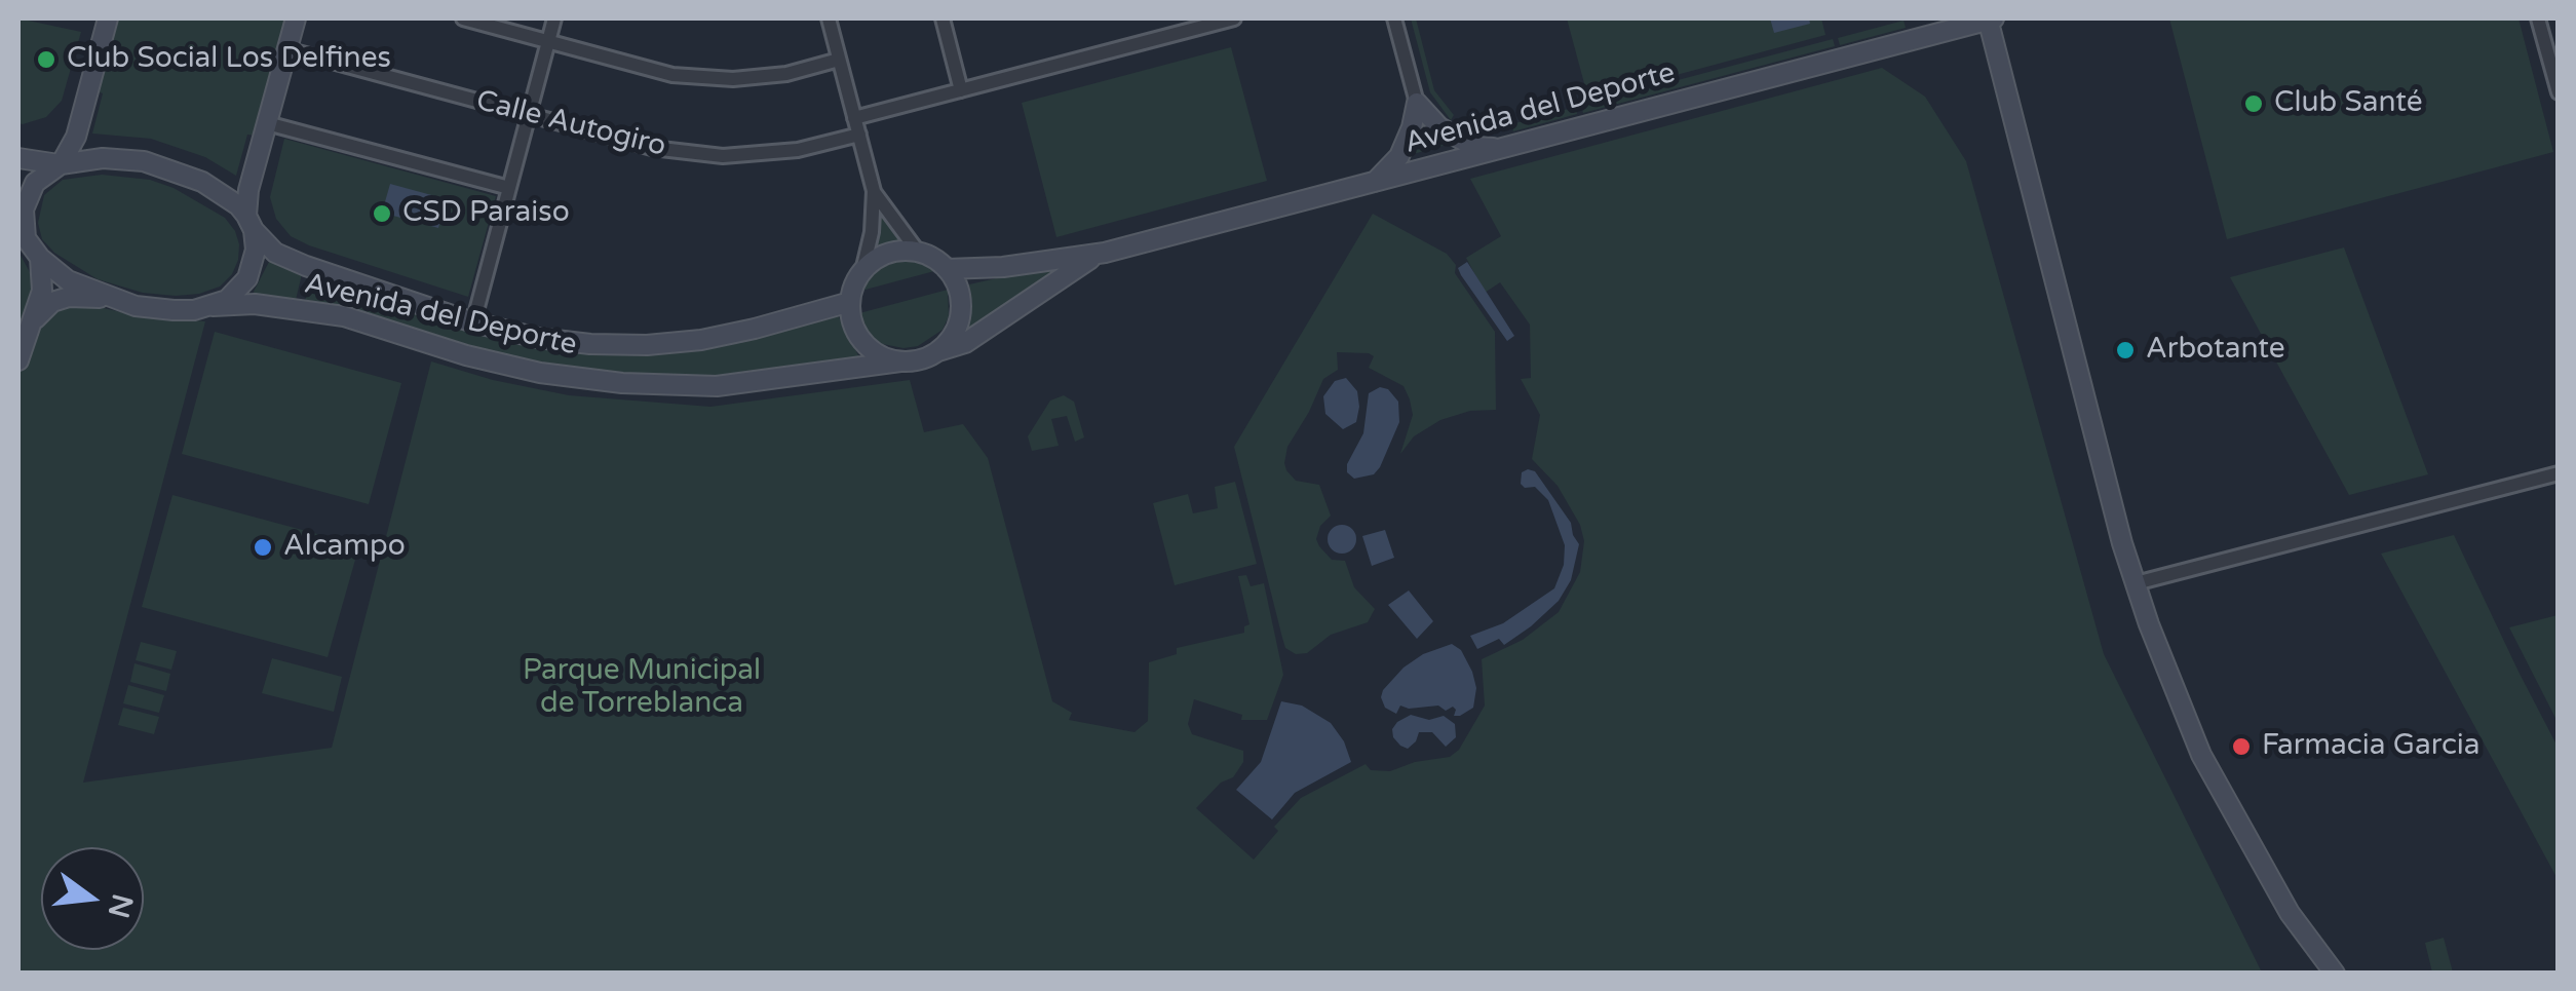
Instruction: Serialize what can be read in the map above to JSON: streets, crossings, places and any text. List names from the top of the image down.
{
  "streets": {
    "street": ["Avenida del Deporte", "Calle Autogiro"]
  },
  "parks": ["Parque Municipal de Torreblanca"],
  "places": [
    "Club Social Los Delfines",
    "Club Santé",
    "CSD Paraiso",
    "Arbotante",
    "Alcampo",
    "Farmacia Garcia"
  ],
  "north": "right"
}
